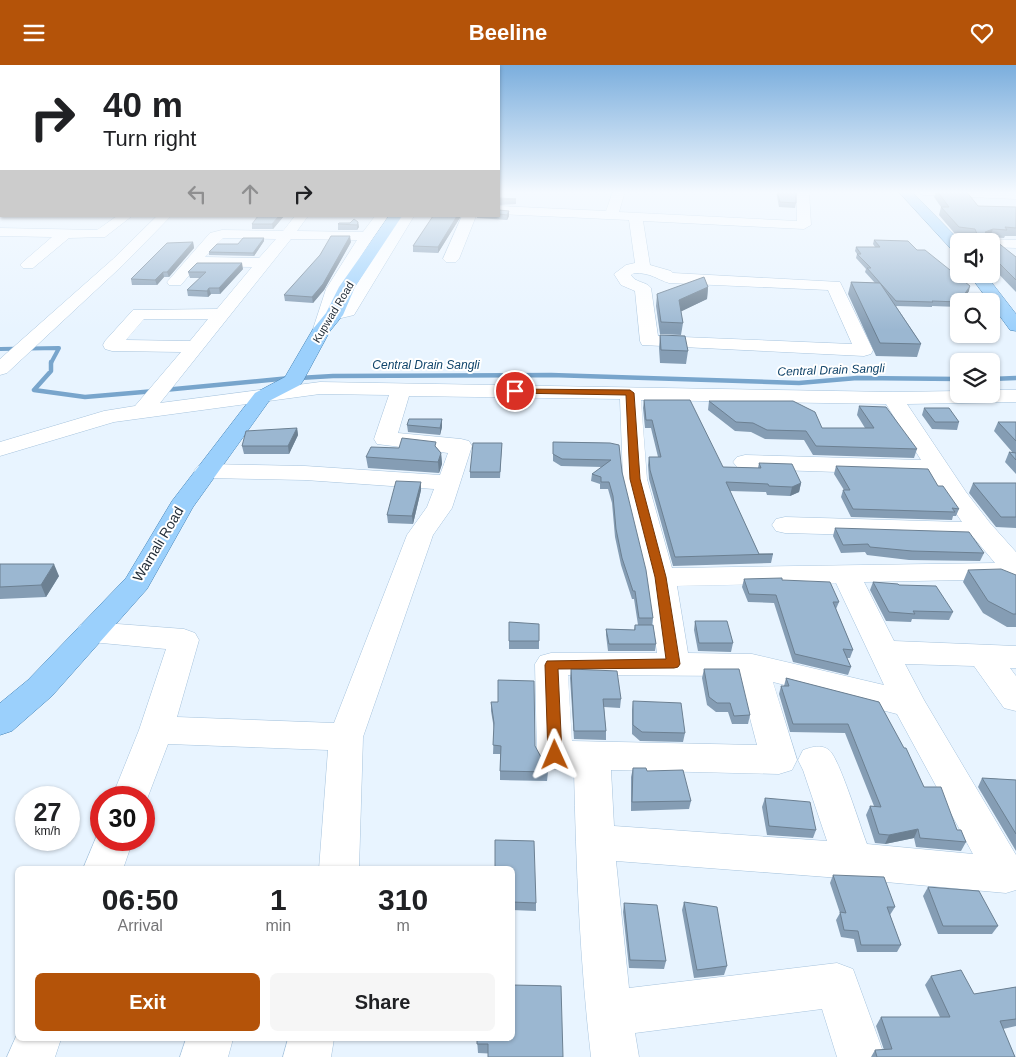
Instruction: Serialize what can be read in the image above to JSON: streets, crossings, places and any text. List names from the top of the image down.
{
  "streets": {
    "main road": ["Kupwad Road", "Warnali Road"]
  },
  "crossings": [
    ["Kupwad Road", "Warnali Road"]
  ],
  "water": ["Central Drain Sangli"],
  "page": {
    "header": "Beeline",
    "turn": ["40 m", "Turn right"],
    "speed": "27 km/h",
    "limit": "30",
    "eta": [
      "06:50",
      "Arrival",
      "1",
      "min",
      "310",
      "m"
    ],
    "buttons": ["Exit", "Share"]
  }
}
